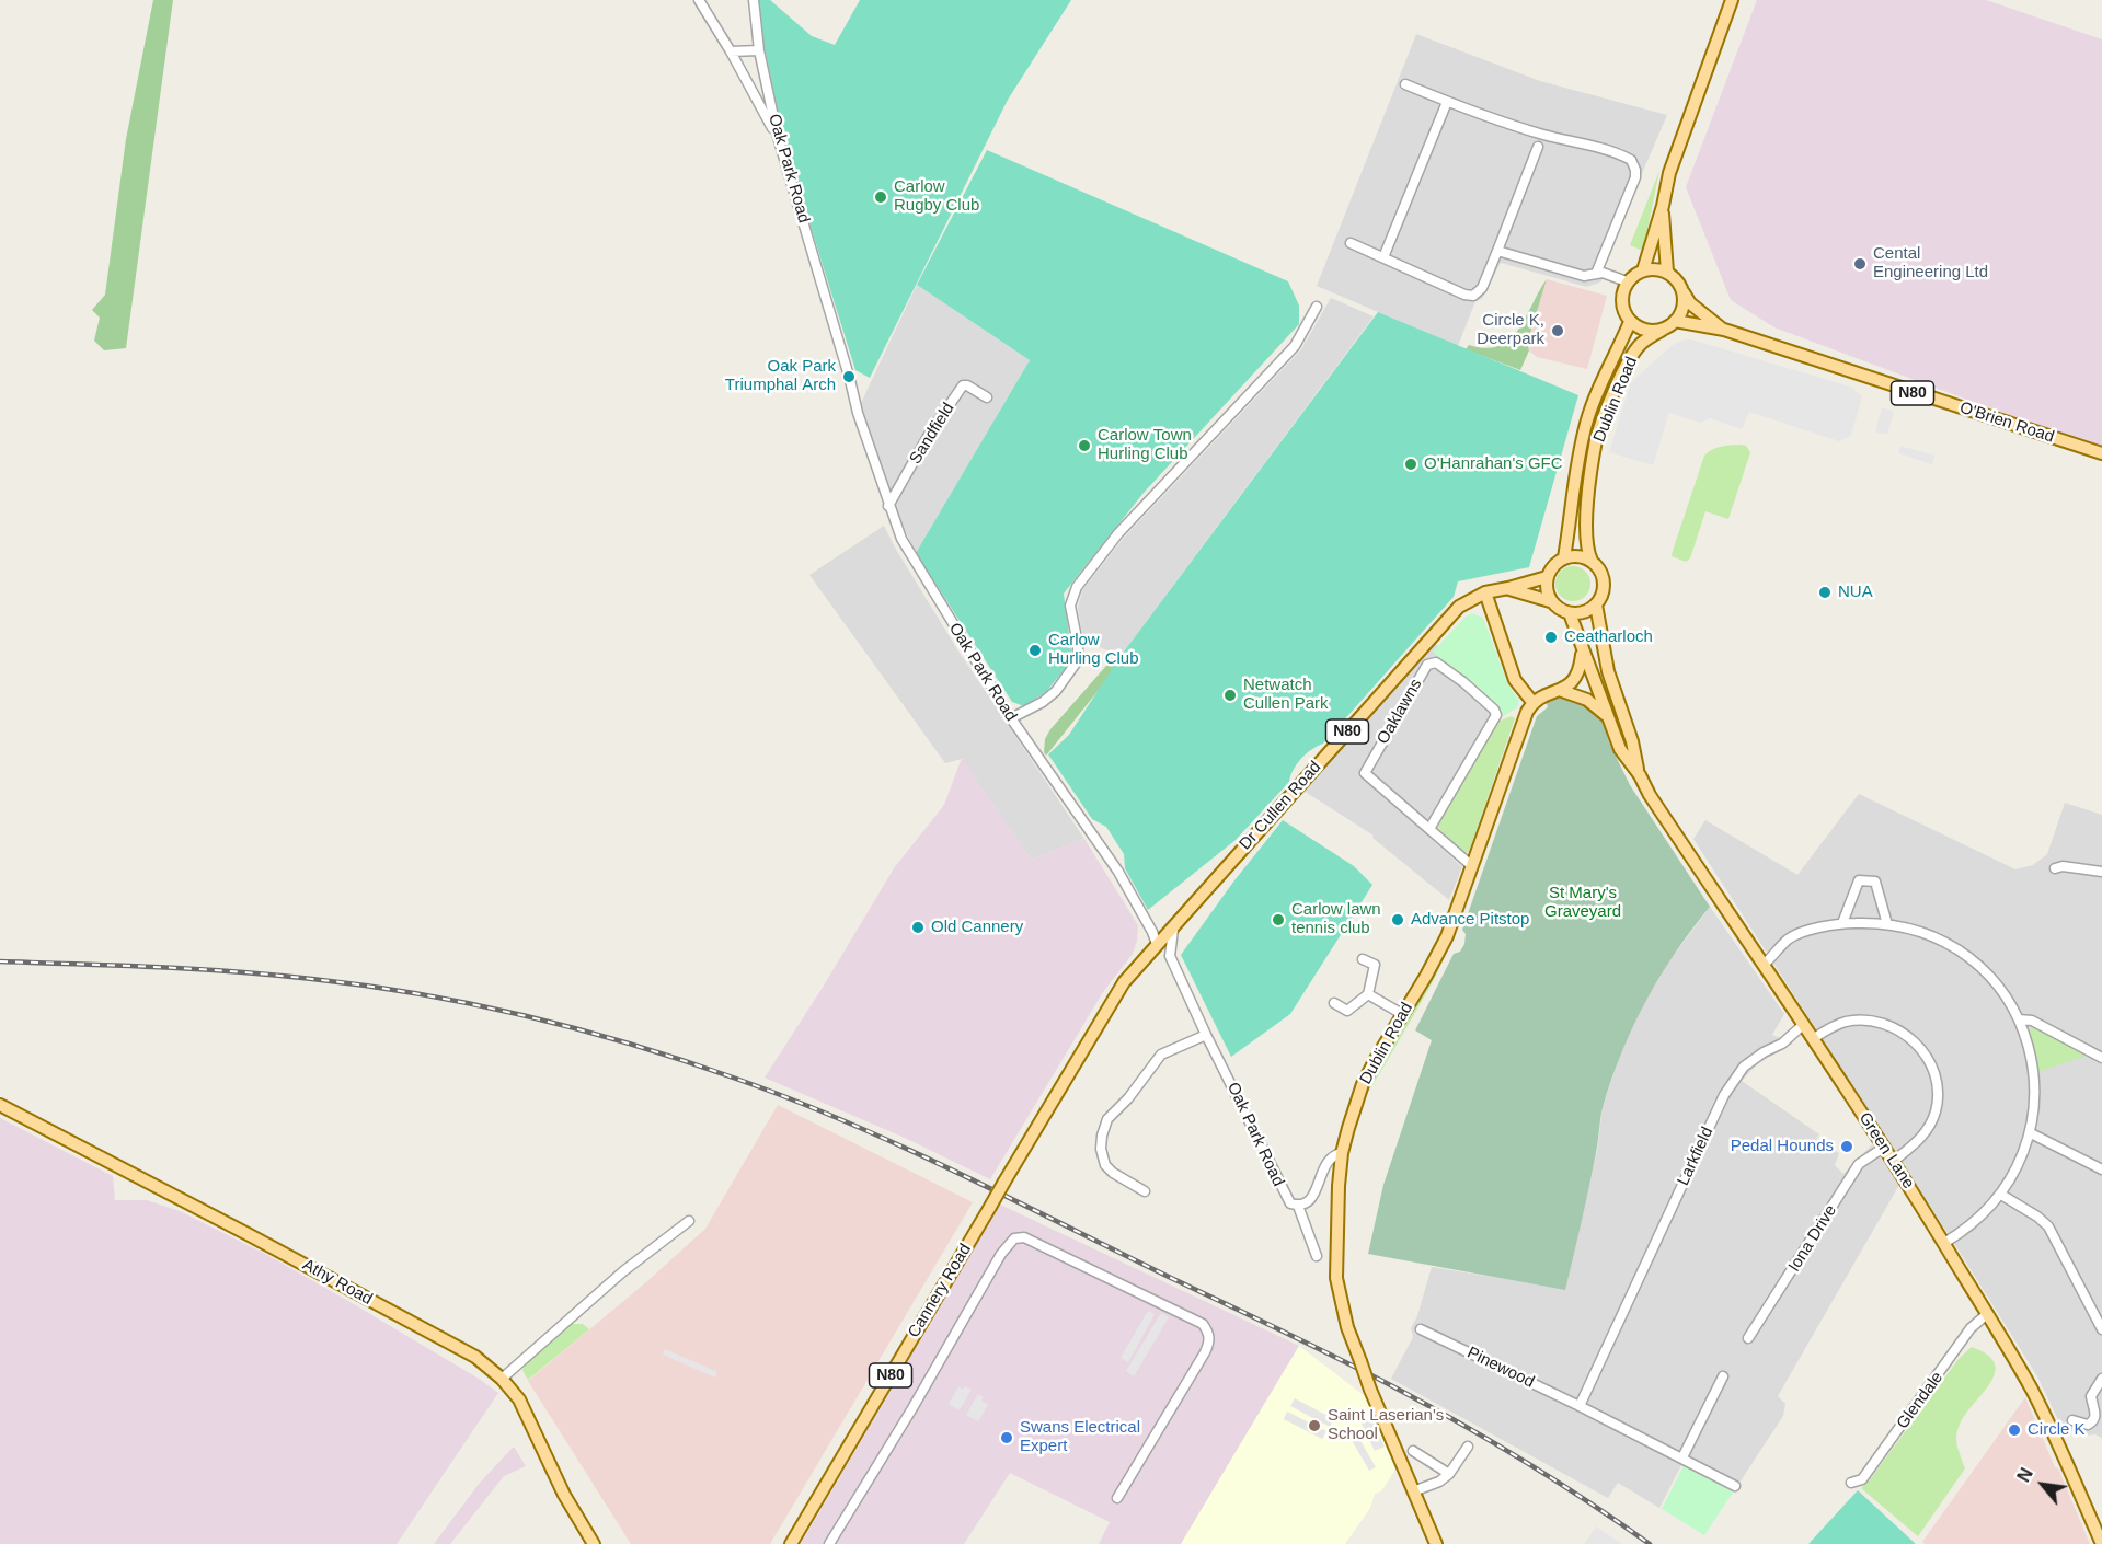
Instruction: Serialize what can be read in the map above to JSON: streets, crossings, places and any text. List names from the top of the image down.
{
  "streets": {
    "main road": [
      "N80",
      "Dublin Road",
      "O'Brien Road",
      "Dr Cullen Road",
      "Green Lane",
      "Athy Road",
      "Cannery Road"
    ],
    "street": [
      "Oak Park Road",
      "Sandfield",
      "Oaklawns",
      "Larkfield",
      "Iona Drive",
      "Pinewood",
      "Glendale"
    ]
  },
  "crossings": [
    ["Oak Park Road", "N80"],
    ["Oak Park Road", "Sandfield"],
    ["Oak Park Road", "Cannery Road"],
    ["N80", "Dublin Road"],
    ["N80", "O'Brien Road"],
    ["N80", "Dr Cullen Road"],
    ["N80", "Cannery Road"],
    ["Dublin Road", "O'Brien Road"],
    ["Dublin Road", "Oaklawns"],
    ["Green Lane", "Larkfield"],
    ["Green Lane", "Iona Drive"],
    ["Green Lane", "Glendale"],
    ["Larkfield", "Pinewood"]
  ],
  "parks": ["St Mary's Graveyard"],
  "places": [
    "Carlow Rugby Club",
    "Cental Engineering Ltd",
    "Circle K, Deerpark",
    "Oak Park Triumphal Arch",
    "Carlow Town Hurling Club",
    "O'Hanrahan's GFC",
    "NUA",
    "Ceatharloch",
    "Carlow Hurling Club",
    "Netwatch Cullen Park",
    "Carlow lawn tennis club",
    "Advance Pitstop",
    "Old Cannery",
    "Pedal Hounds",
    "Saint Laserian's School",
    "Circle K",
    "Swans Electrical Expert"
  ],
  "north": "top left"
}
